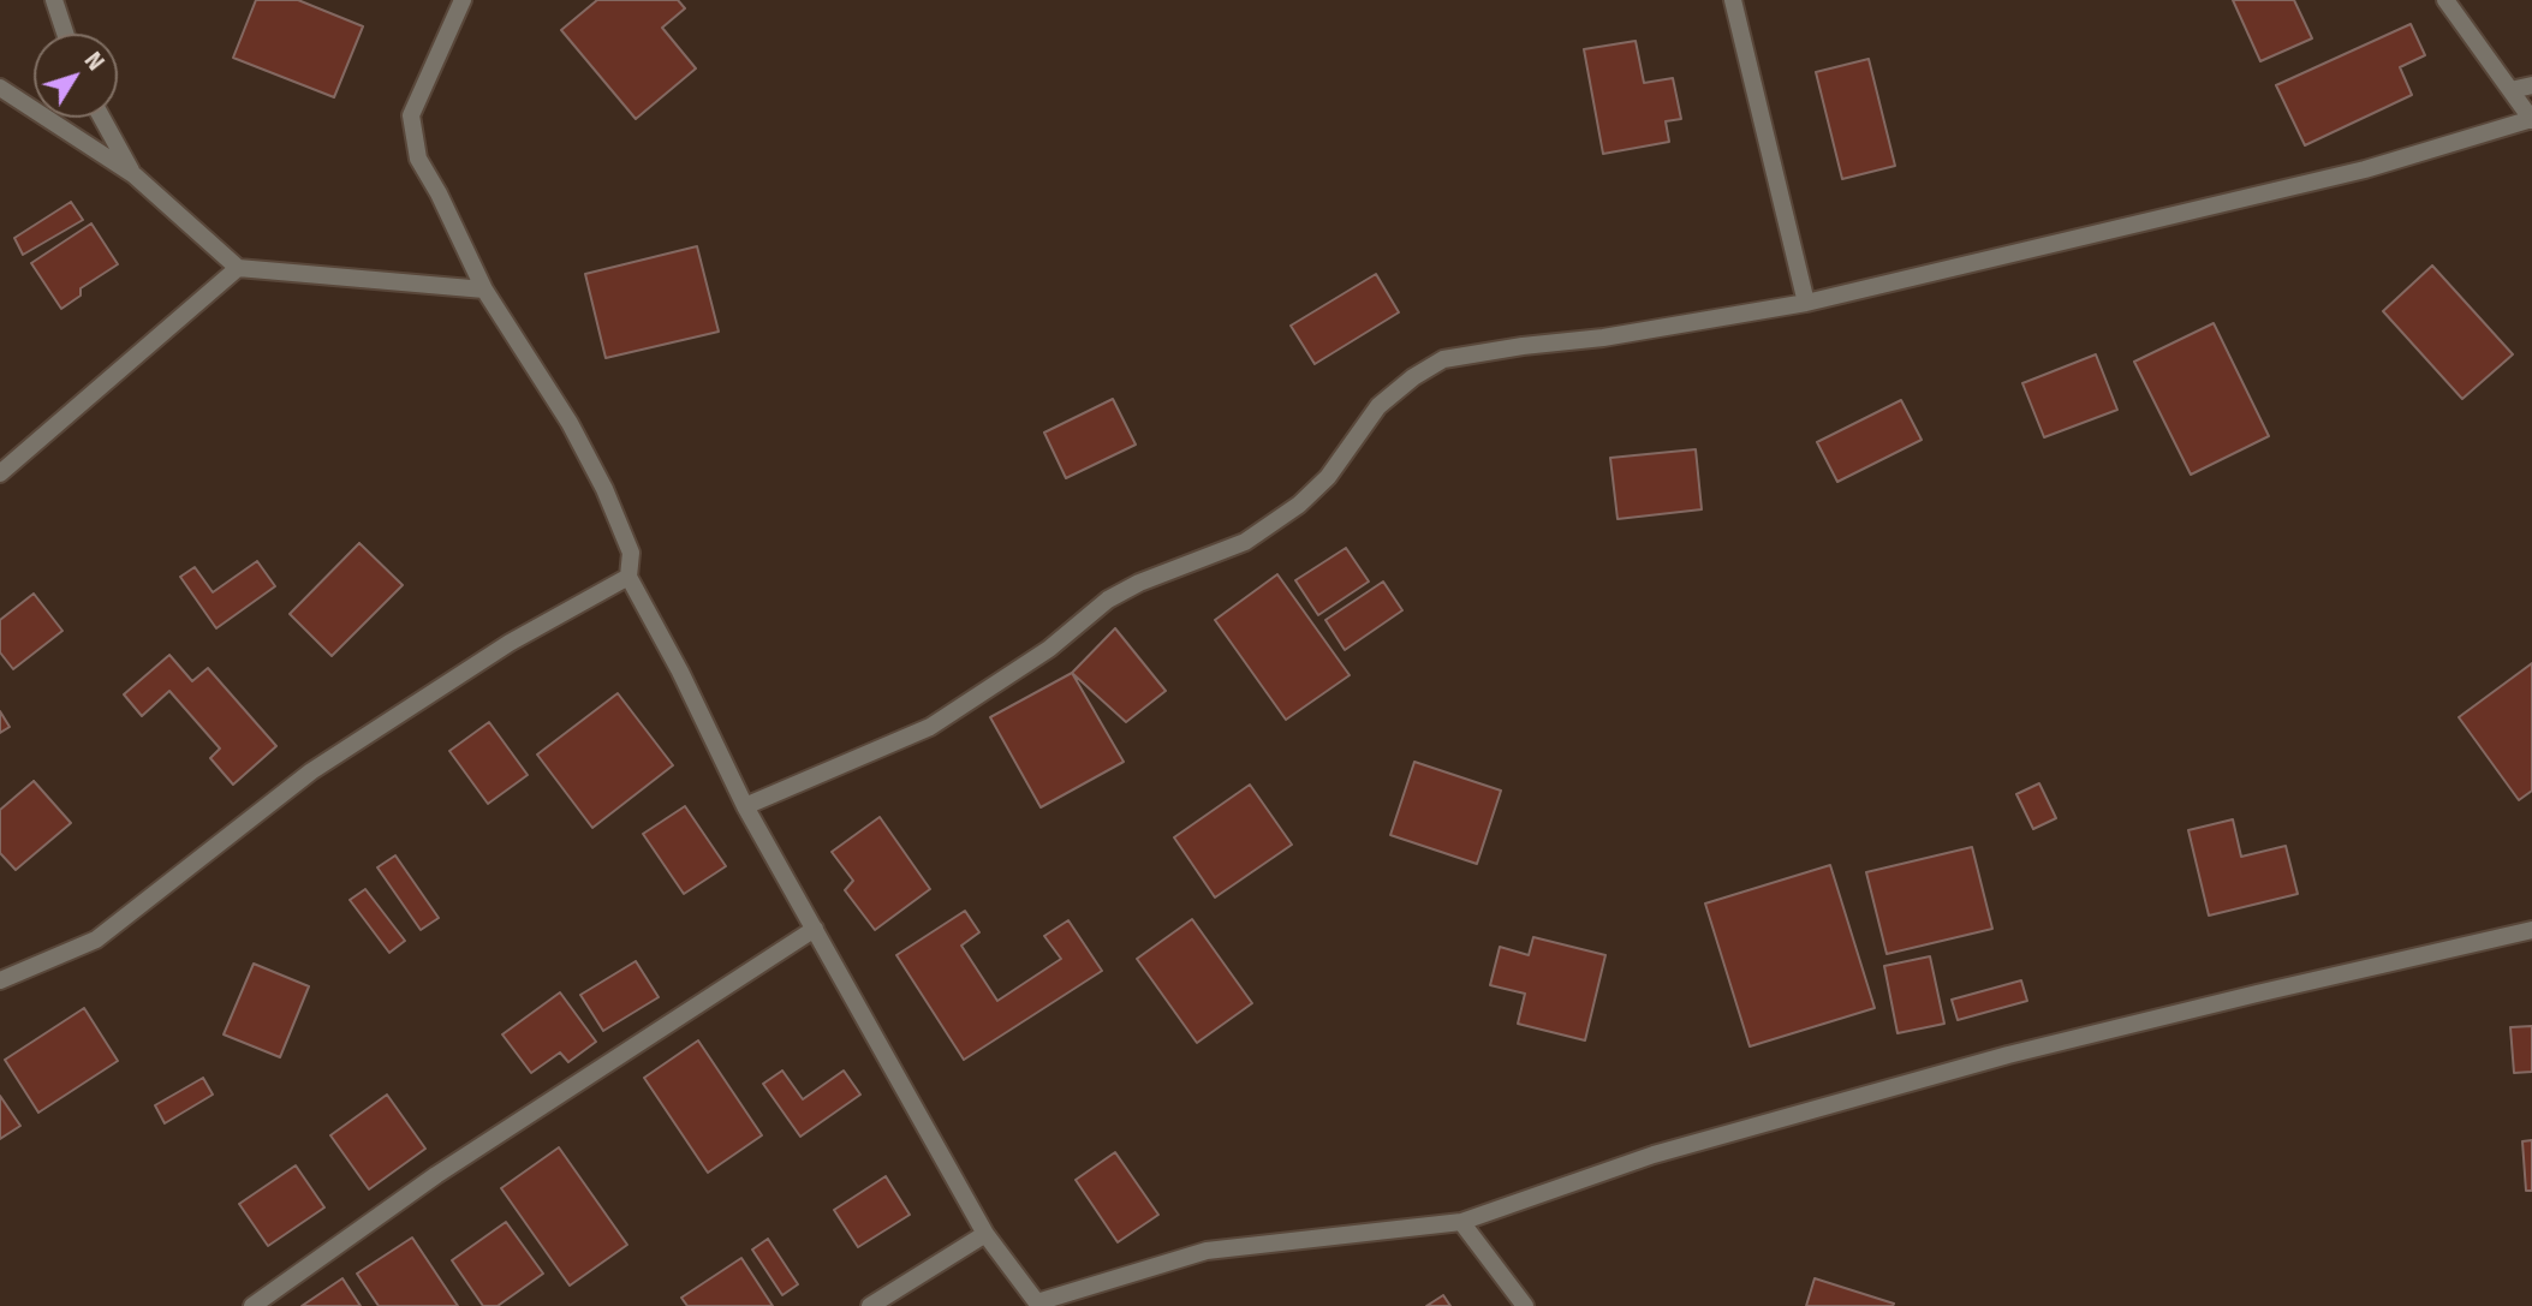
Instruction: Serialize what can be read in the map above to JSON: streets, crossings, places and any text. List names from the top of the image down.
{
  "north": "top right"
}
